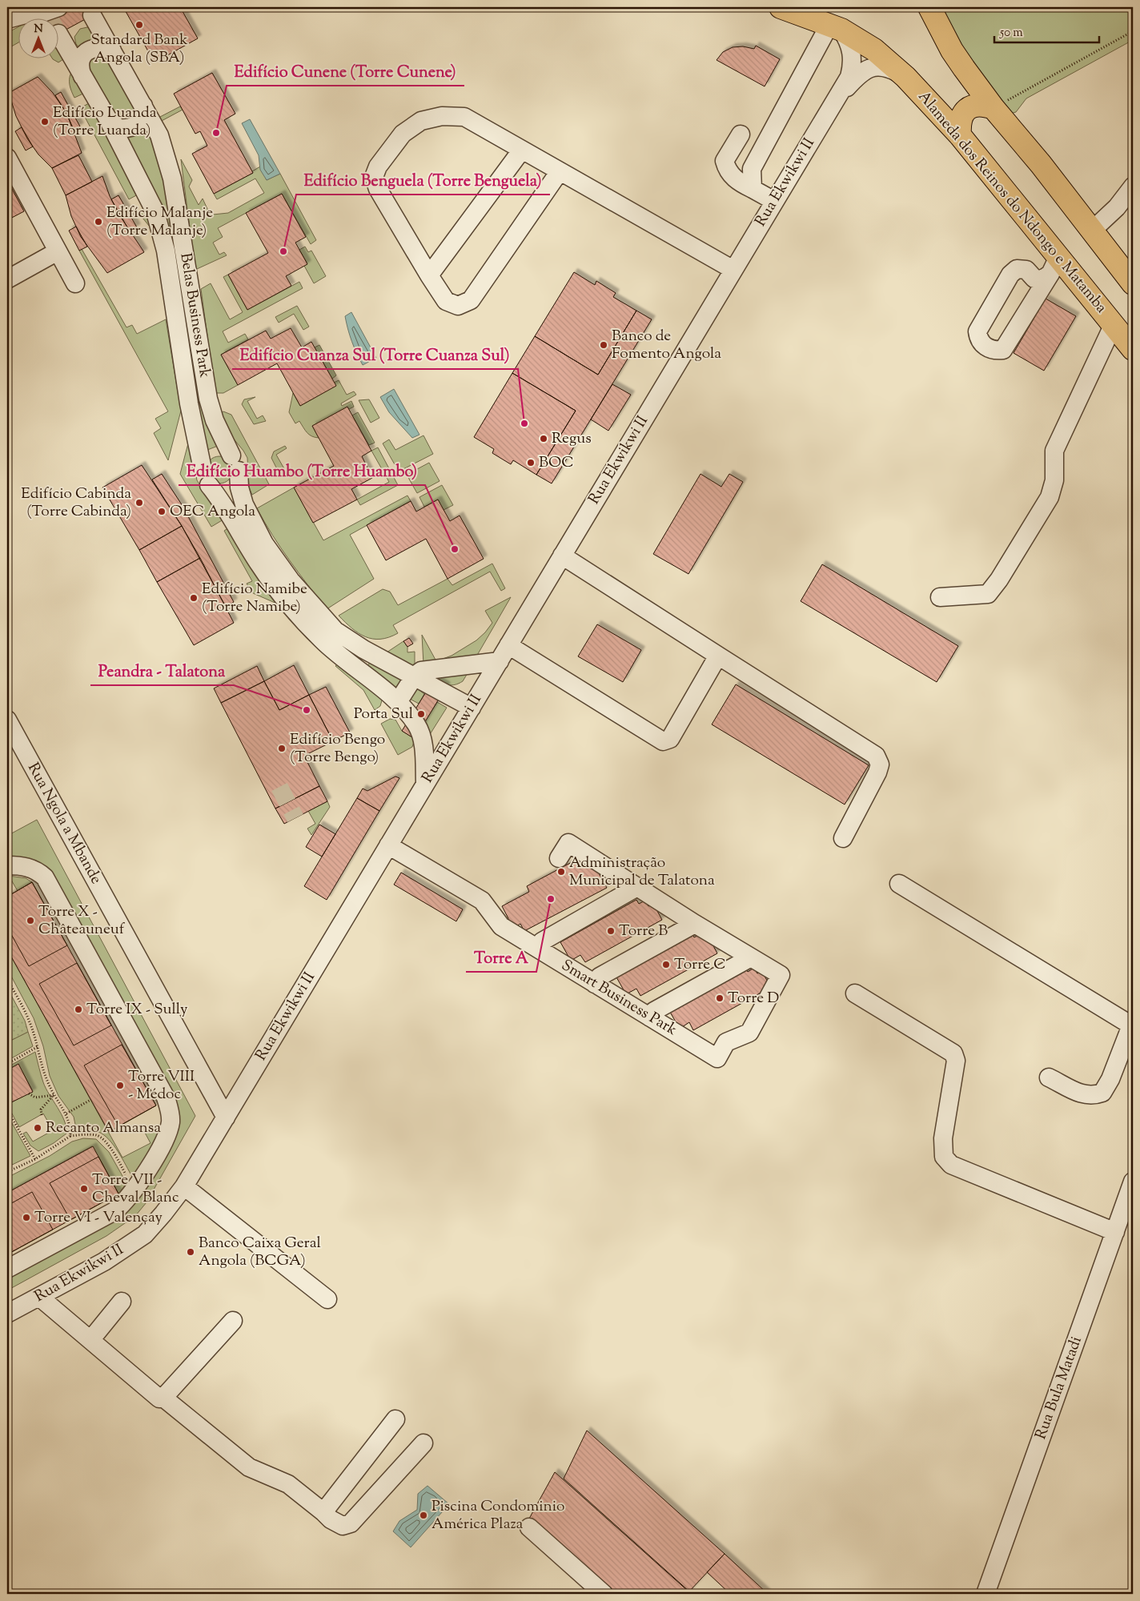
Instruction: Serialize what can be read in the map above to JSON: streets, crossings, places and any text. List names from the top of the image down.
{
  "streets": {
    "main road": ["Alameda dos Reinos do Ndongo e Matamba"],
    "street": [
      "Rua Ekwikwi II",
      "Belas Business Park",
      "Rua Ngola a Mbande",
      "Smart Business Park",
      "Rua Bula Matadi"
    ]
  },
  "crossings": [
    ["Rua Ekwikwi II", "Alameda dos Reinos do Ndongo e Matamba"],
    ["Rua Ekwikwi II", "Belas Business Park"],
    ["Rua Ekwikwi II", "Rua Ngola a Mbande"],
    ["Rua Ekwikwi II", "Smart Business Park"]
  ],
  "places": [
    "Standard Bank Angola (SBA)",
    "Edifício Luanda (Torre Luanda)",
    "Edifício Cunene (Torre Cunene)",
    "Edifício Malanje (Torre Malanje)",
    "Edifício Benguela (Torre Benguela)",
    "Banco de Fomento Angola",
    "Edifício Cuanza Sul (Torre Cuanza Sul)",
    "Regus",
    "BOC",
    "Edifício Cabinda (Torre Cabinda)",
    "OEC Angola",
    "Edifício Huambo (Torre Huambo)",
    "Edifício Namibe (Torre Namibe)",
    "Peandra - Talatona",
    "Porta Sul",
    "Edifício Bengo (Torre Bengo)",
    "Administração Municipal de Talatona",
    "Torre A",
    "Torre X - Châteauneuf",
    "Torre B",
    "Torre C",
    "Torre D",
    "Torre IX - Sully",
    "Torre VIII - Médoc",
    "Recanto Almansa",
    "Torre VII - Cheval Blanc",
    "Torre VI - Valençay",
    "Banco Caixa Geral Angola (BCGA)",
    "Piscina Condominio América Plaza"
  ],
  "scale_bar": "50 m",
  "north": "top"
}
